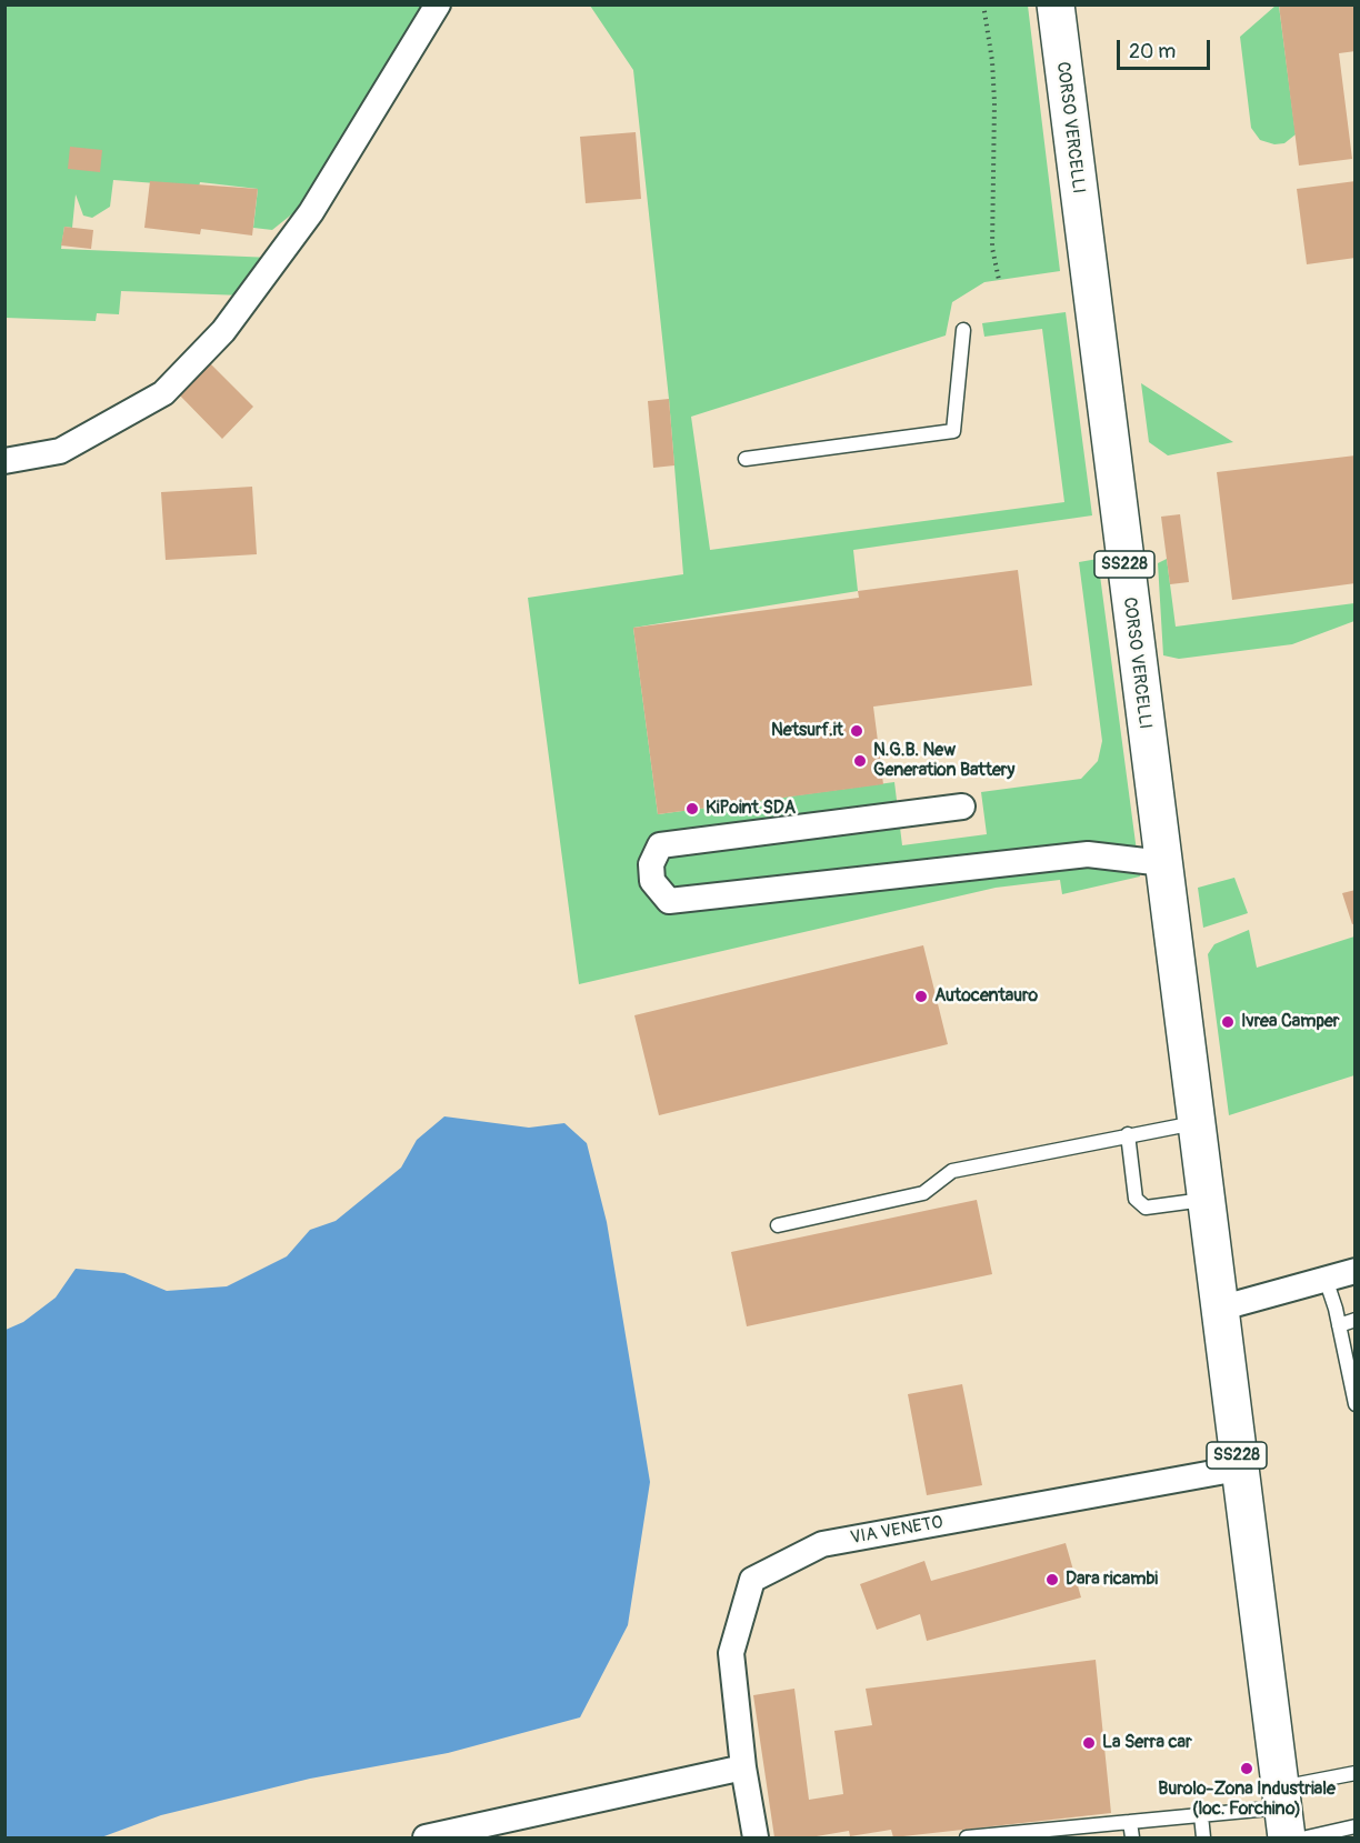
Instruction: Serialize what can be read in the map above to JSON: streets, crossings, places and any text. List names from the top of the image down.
{
  "streets": {
    "main road": ["CORSO VERCELLI", "SS228"],
    "street": ["VIA VENETO"]
  },
  "crossings": [
    ["CORSO VERCELLI", "SS228"],
    ["SS228", "VIA VENETO"]
  ],
  "places": [
    "Netsurf.it",
    "N.G.B. New Generation Battery",
    "KiPoint SDA",
    "Autocentauro",
    "Ivrea Camper",
    "Dara ricambi",
    "La Serra car",
    "Burolo-Zona Industriale (loc. Forchino)"
  ],
  "scale_bar": "20 m"
}
